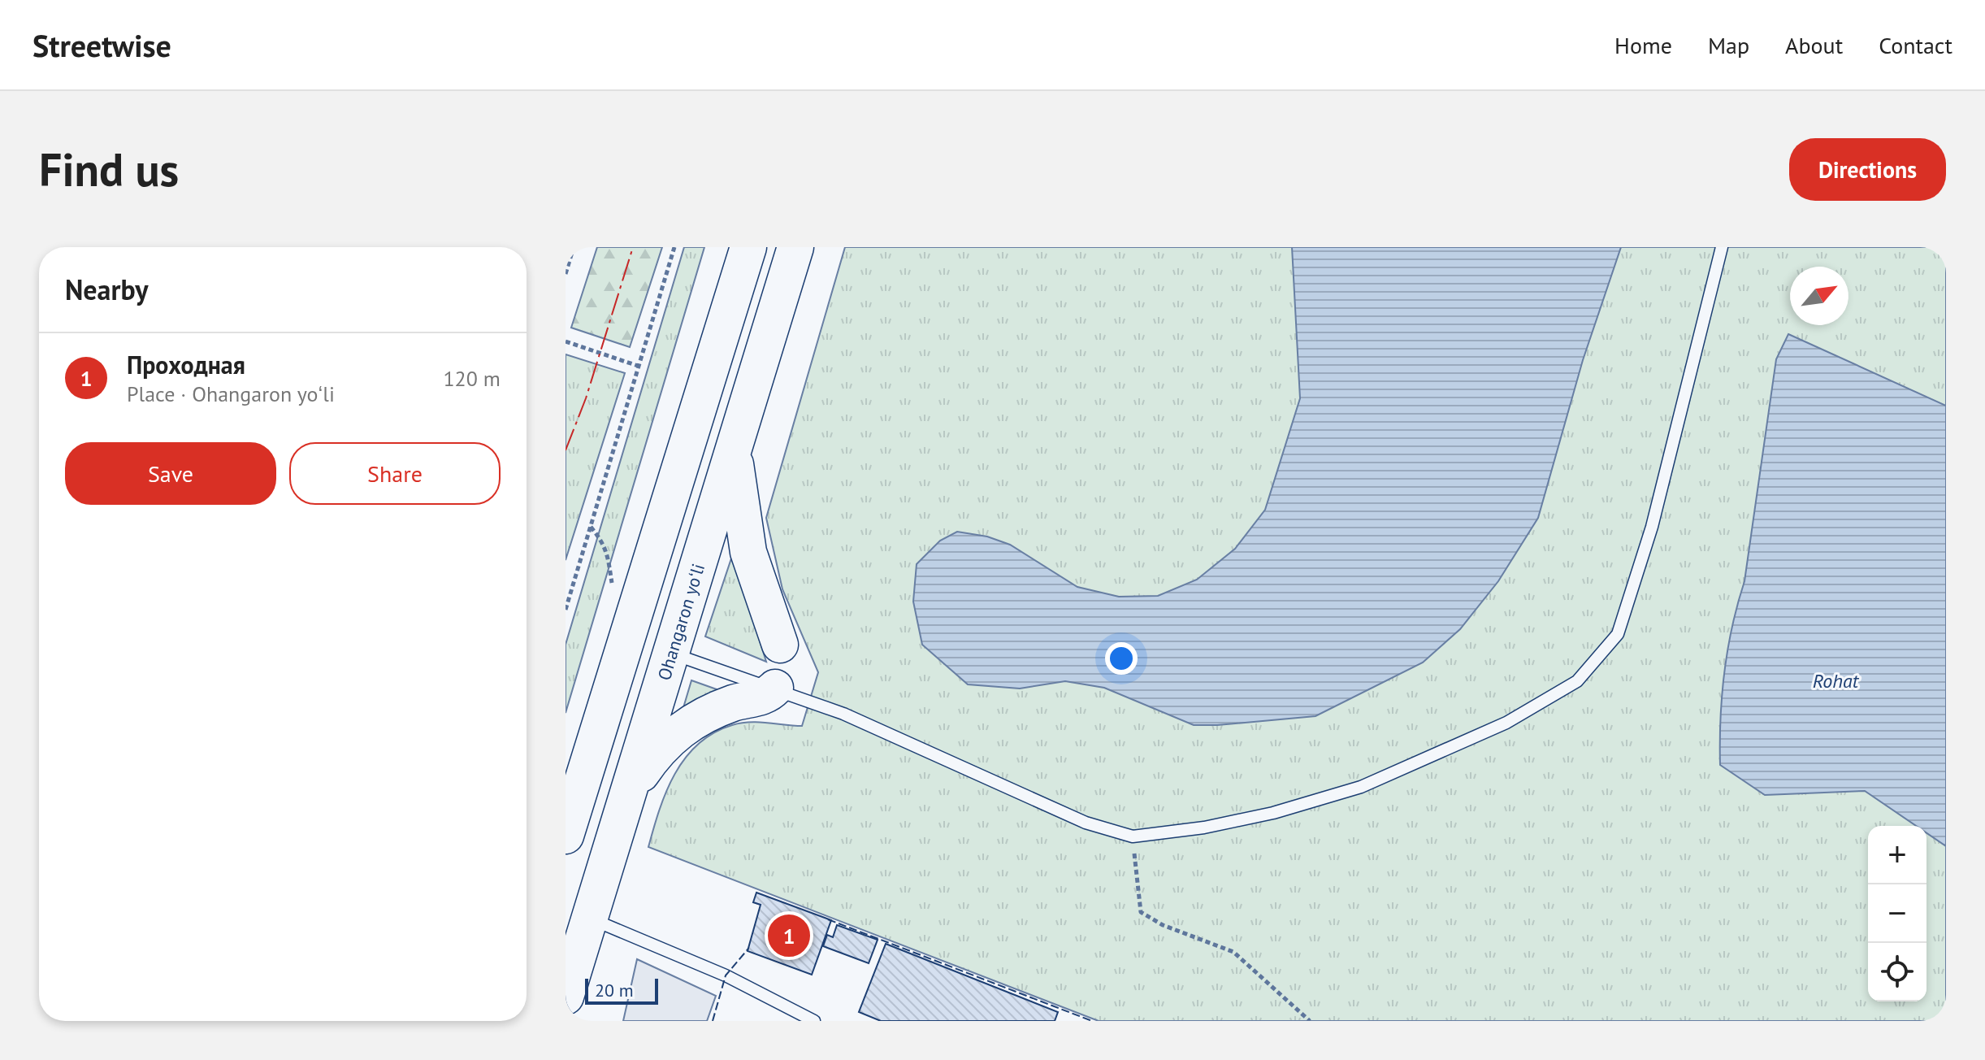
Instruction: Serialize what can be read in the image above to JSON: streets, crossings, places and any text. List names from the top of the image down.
{
  "streets": {
    "highway": ["Ohangaron yoʻli"]
  },
  "water": ["Rohat"],
  "scale_bar": "20 m",
  "north": "top right",
  "page": {
    "header": "Streetwise",
    "nav": [
      "Home",
      "Map",
      "About",
      "Contact"
    ],
    "buttons": [
      "Directions",
      ["Save", "Share"]
    ],
    "title": "Find us",
    "heading": "Nearby",
    "list": [
      {
        "mark": "1",
        "name": "Проходная",
        "note": "Place · Ohangaron yoʻli",
        "value": "120 m"
      }
    ],
    "map_buttons": ["+", "−"],
    "pins": "1",
    "scale": "20 m"
  }
}
